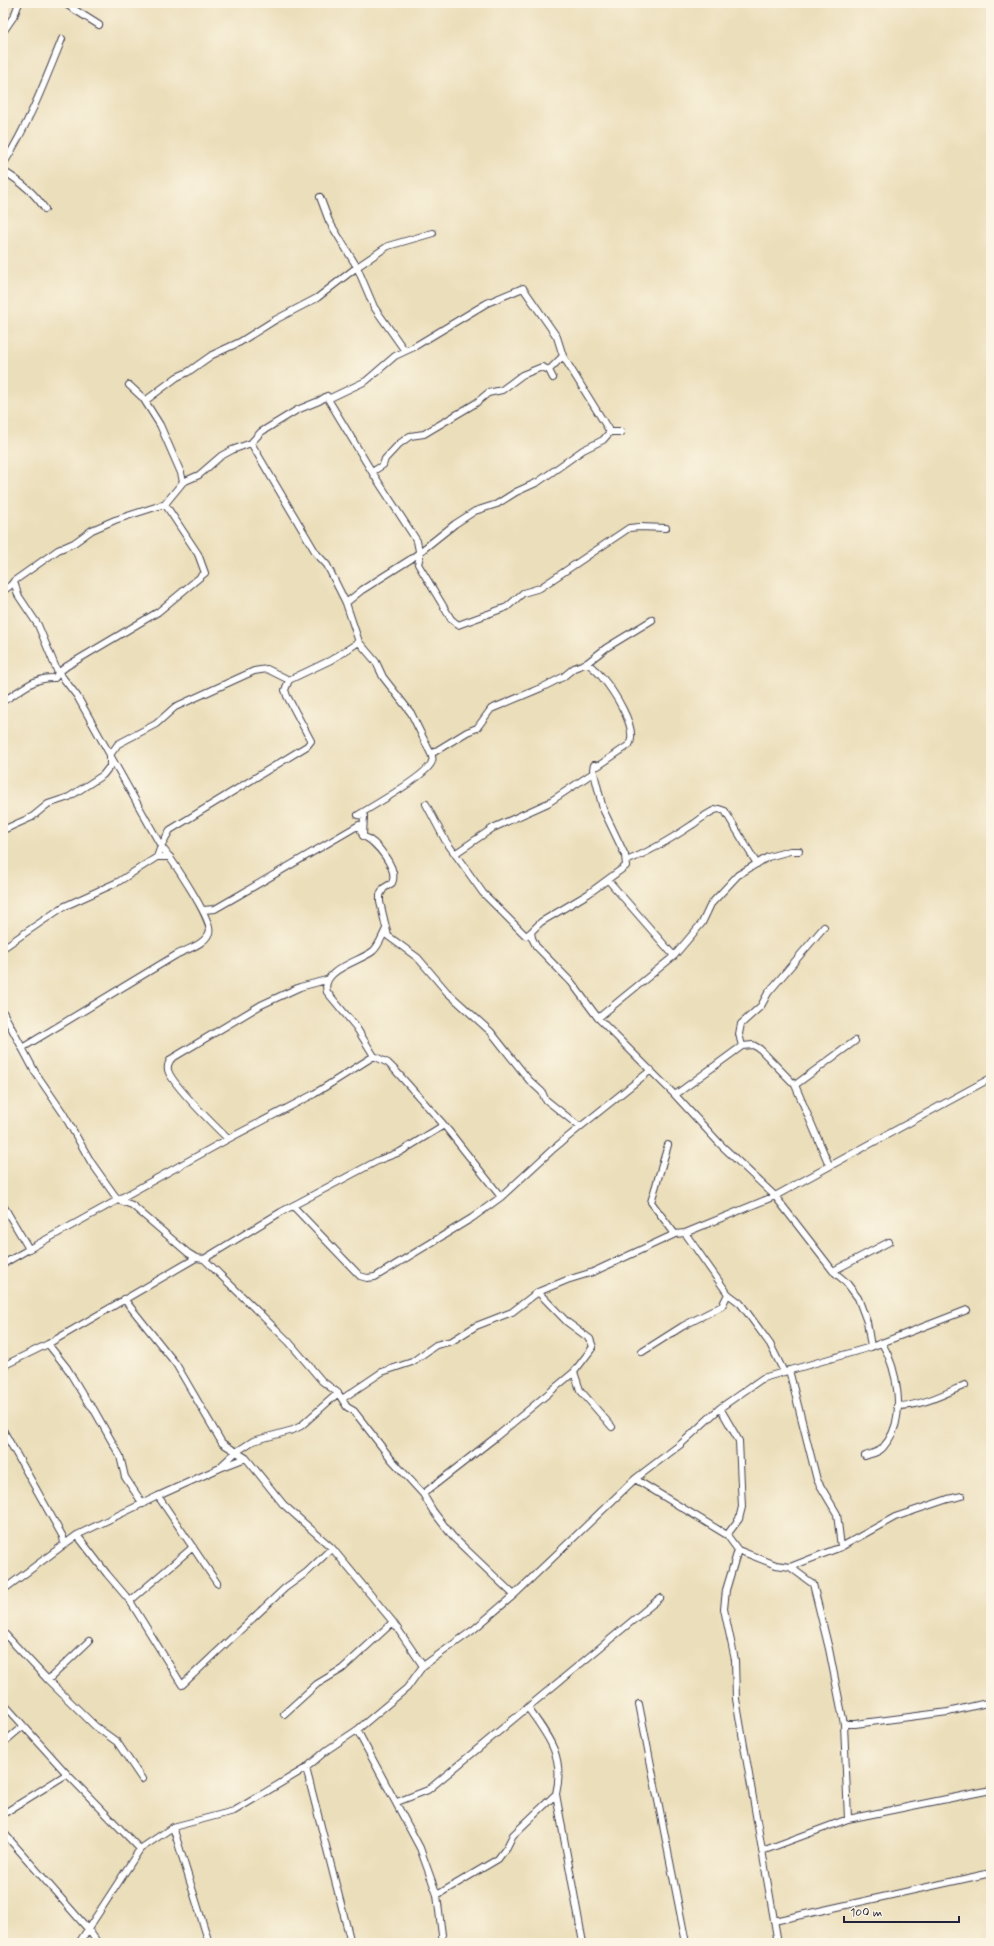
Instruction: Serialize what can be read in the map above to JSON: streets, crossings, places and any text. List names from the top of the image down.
{
  "scale_bar": "100 m"
}
